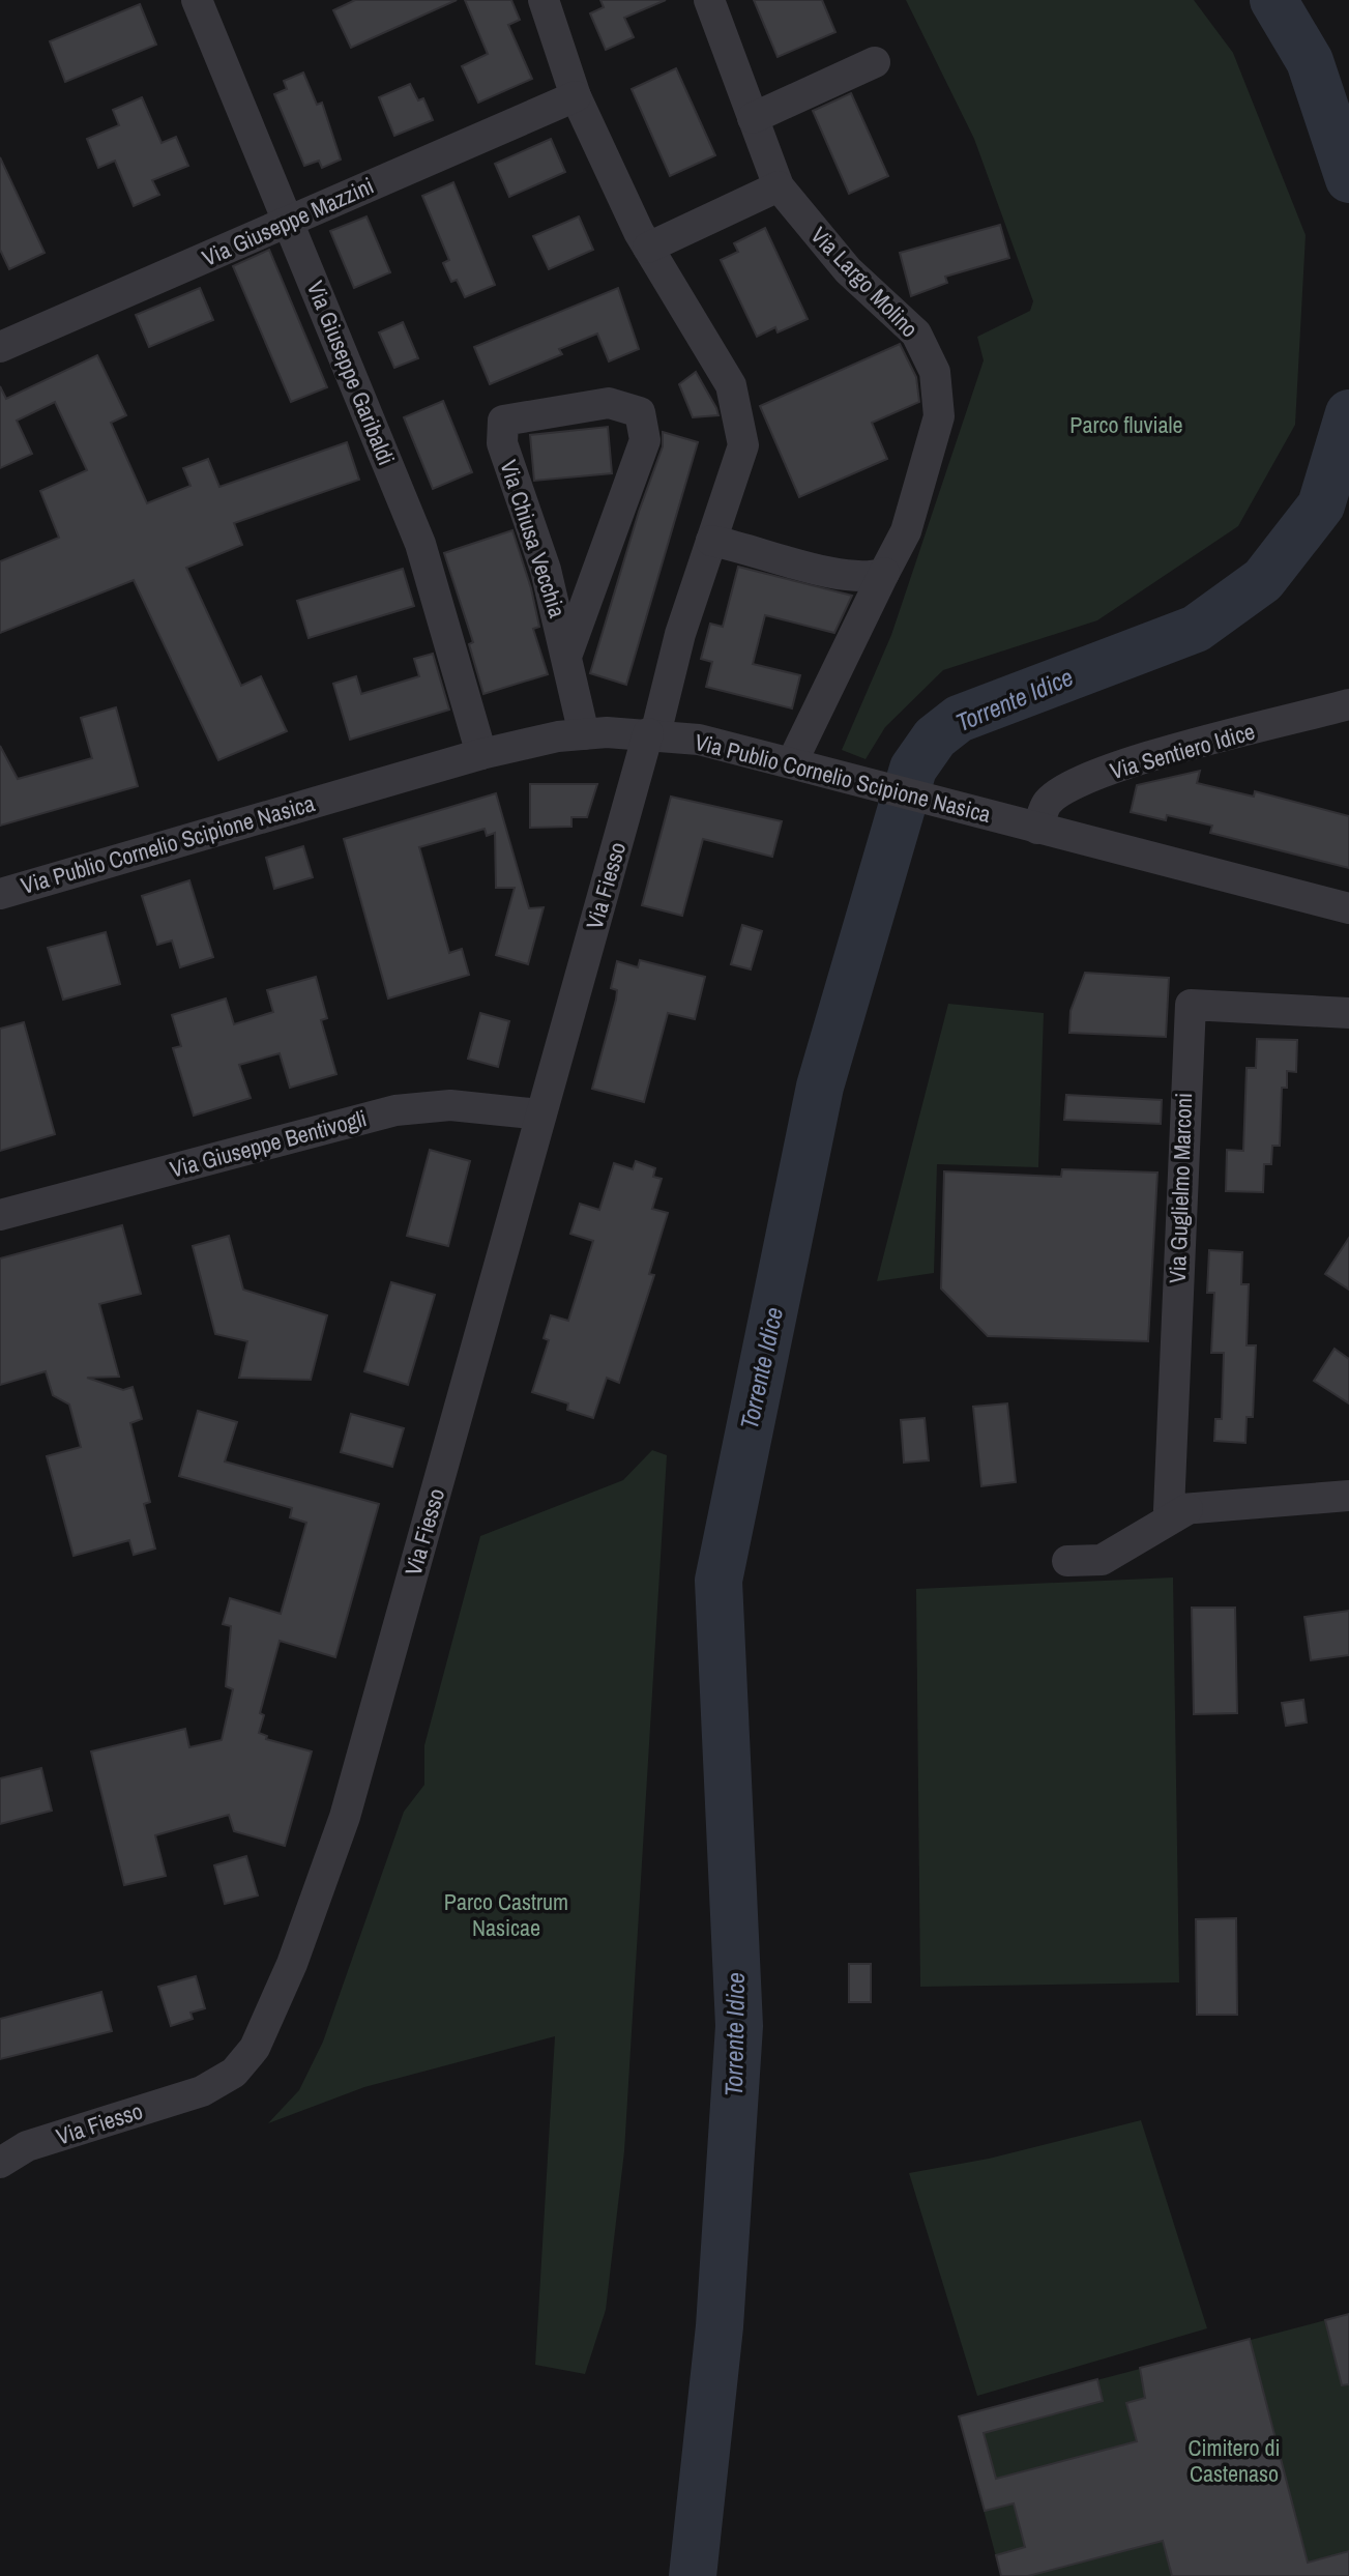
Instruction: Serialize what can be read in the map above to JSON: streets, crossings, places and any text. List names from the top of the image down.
{
  "streets": {
    "street": [
      "Via Giuseppe Mazzini",
      "Via Largo Molino",
      "Via Giuseppe Garibaldi",
      "Via Chiusa Vecchia",
      "Via Sentiero Idice",
      "Via Publio Cornelio Scipione Nasica",
      "Via Fiesso",
      "Via Giuseppe Bentivogli",
      "Via Guglielmo Marconi"
    ]
  },
  "crossings": [
    ["Via Giuseppe Mazzini", "Via Giuseppe Garibaldi"],
    ["Via Largo Molino", "Via Publio Cornelio Scipione Nasica"],
    ["Via Giuseppe Garibaldi", "Via Publio Cornelio Scipione Nasica"],
    ["Via Chiusa Vecchia", "Via Publio Cornelio Scipione Nasica"],
    ["Via Sentiero Idice", "Via Publio Cornelio Scipione Nasica"],
    ["Via Publio Cornelio Scipione Nasica", "Via Fiesso"],
    ["Via Fiesso", "Via Giuseppe Bentivogli"]
  ],
  "water": ["Torrente Idice"],
  "parks": ["Parco fluviale", "Parco Castrum Nasicae", "Cimitero di Castenaso"]
}
